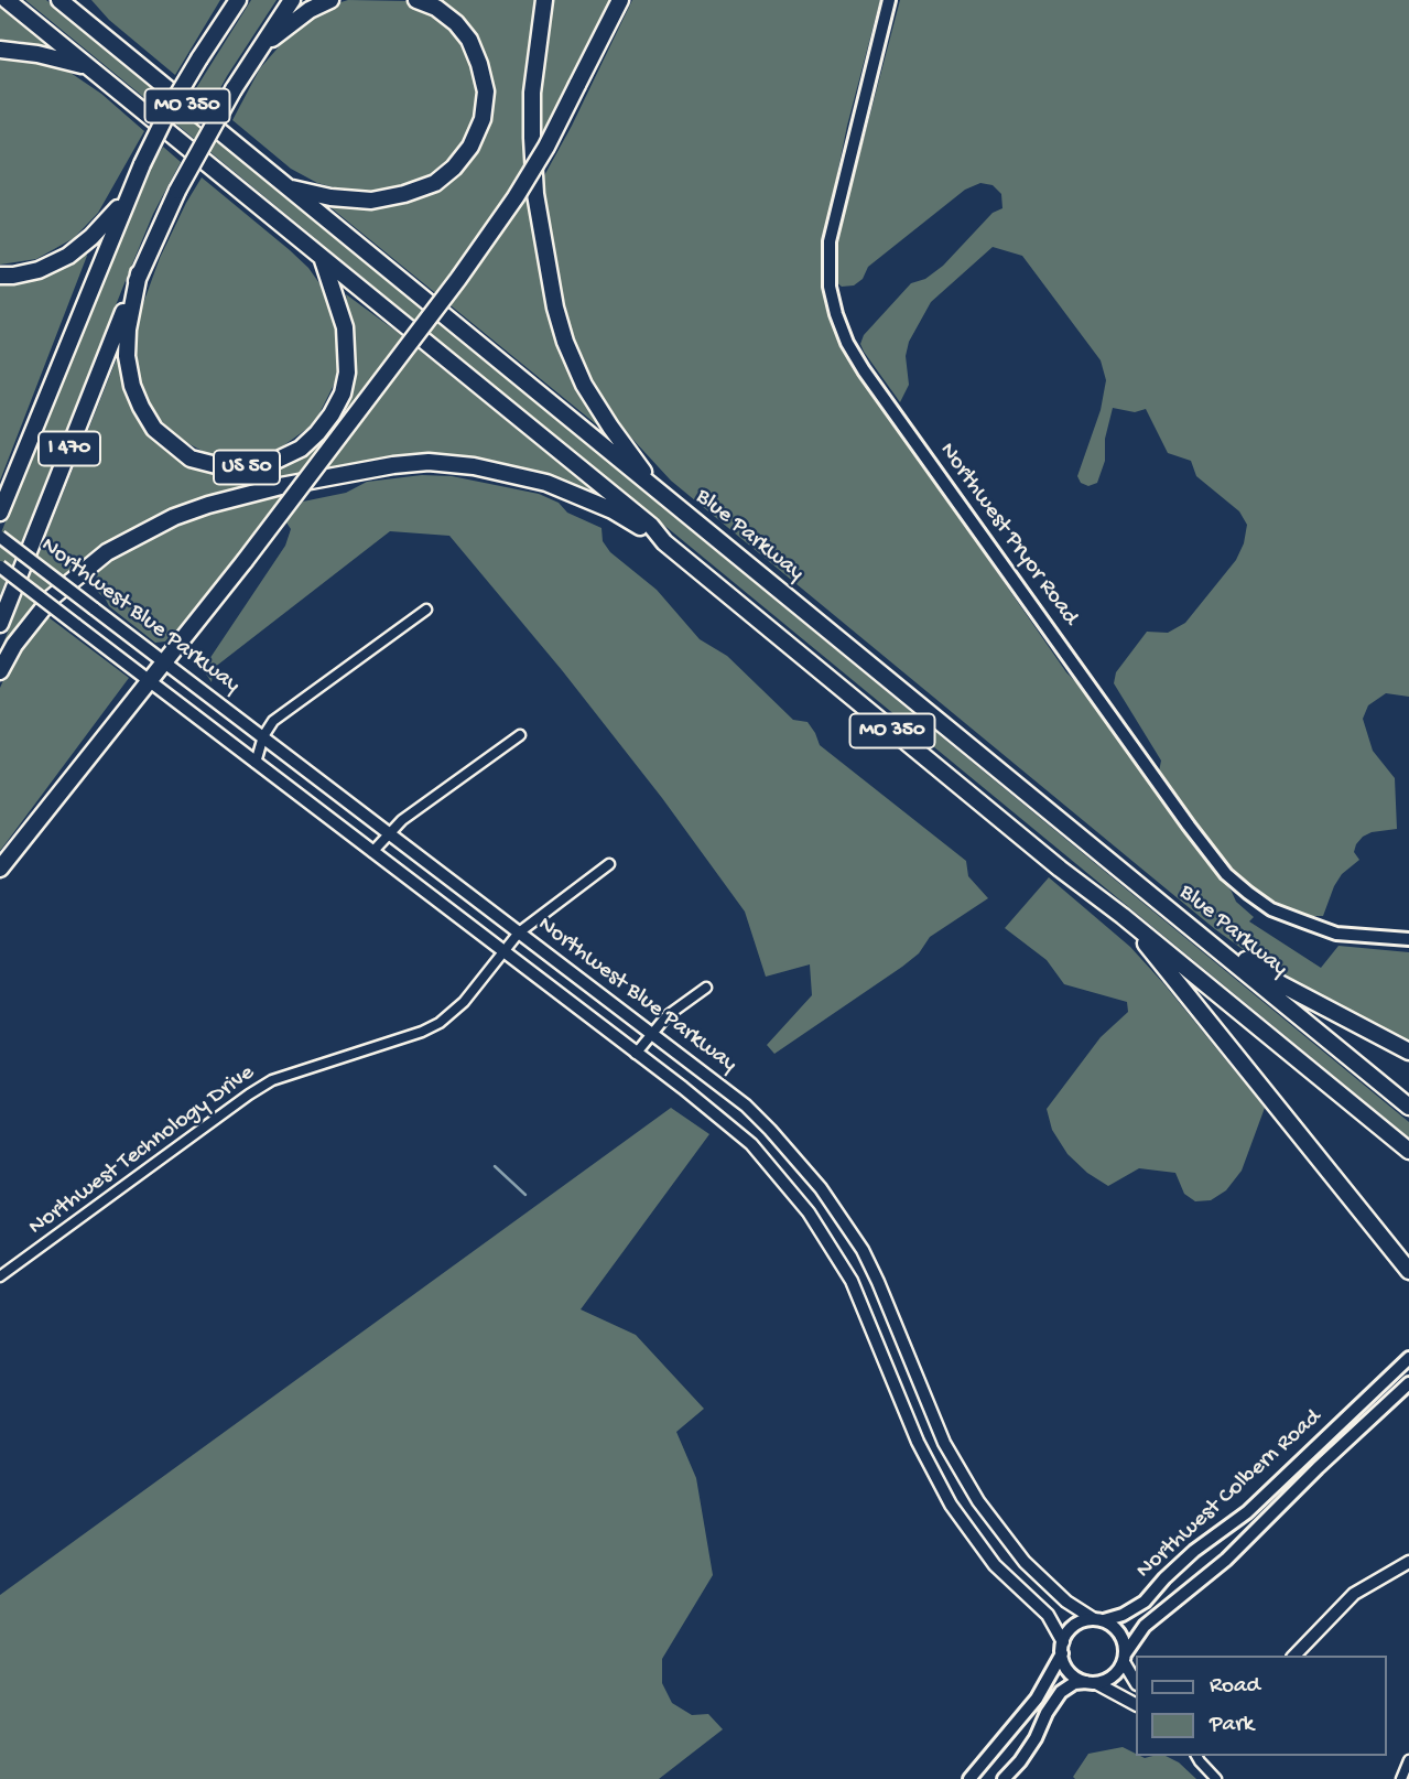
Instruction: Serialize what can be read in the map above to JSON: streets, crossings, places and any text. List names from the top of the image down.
{
  "streets": {
    "highway": [
      "MO 350",
      "I 470",
      "US 50",
      "Blue Parkway"
    ],
    "main road": ["Northwest Pryor Road", "Northwest Colbern Road"],
    "street": ["Northwest Blue Parkway", "Northwest Technology Drive"]
  },
  "crossings": [
    ["MO 350", "US 50"],
    ["I 470", "US 50"],
    ["Northwest Blue Parkway", "Northwest Technology Drive"],
    ["Northwest Blue Parkway", "Northwest Colbern Road"]
  ],
  "legend": ["Road", "Park"]
}
